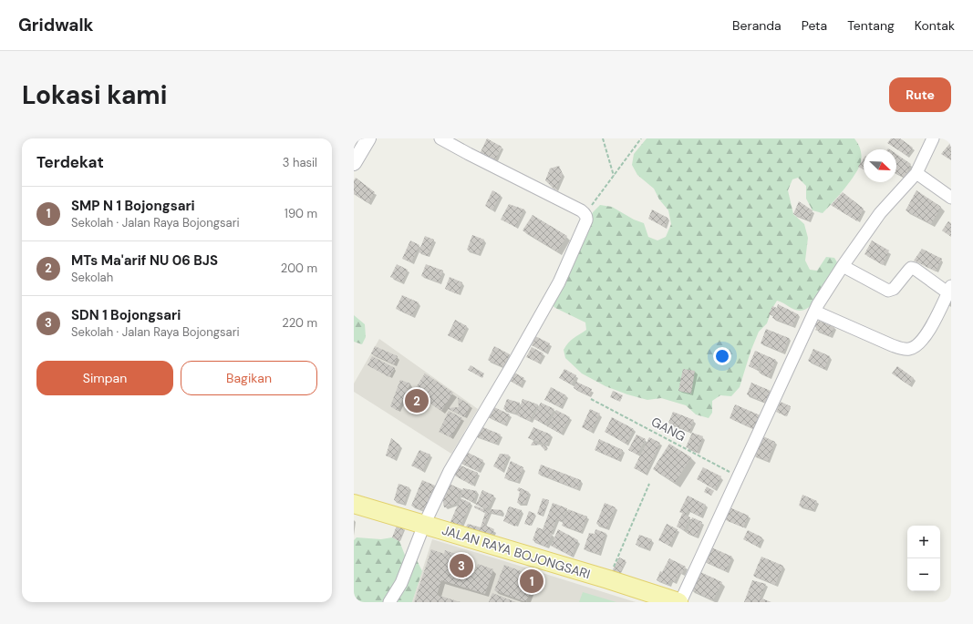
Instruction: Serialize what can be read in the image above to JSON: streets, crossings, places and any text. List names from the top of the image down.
{
  "streets": {
    "main road": ["JALAN RAYA BOJONGSARI"],
    "path": ["GANG"]
  },
  "north": "bottom right",
  "page": {
    "header": "Gridwalk",
    "nav": [
      "Beranda",
      "Peta",
      "Tentang",
      "Kontak"
    ],
    "buttons": [
      "Rute",
      ["Simpan", "Bagikan"]
    ],
    "title": "Lokasi kami",
    "heading": ["Terdekat", "3 hasil"],
    "list": [
      {
        "mark": "1",
        "name": "SMP N 1 Bojongsari",
        "note": "Sekolah · Jalan Raya Bojongsari",
        "value": "190 m"
      },
      {
        "mark": "2",
        "name": "MTs Ma'arif NU 06 BJS",
        "note": "Sekolah",
        "value": "200 m"
      },
      {
        "mark": "3",
        "name": "SDN 1 Bojongsari",
        "note": "Sekolah · Jalan Raya Bojongsari",
        "value": "220 m"
      }
    ],
    "pins": ["2", "3", "1"],
    "map_buttons": ["+", "−"]
  }
}
